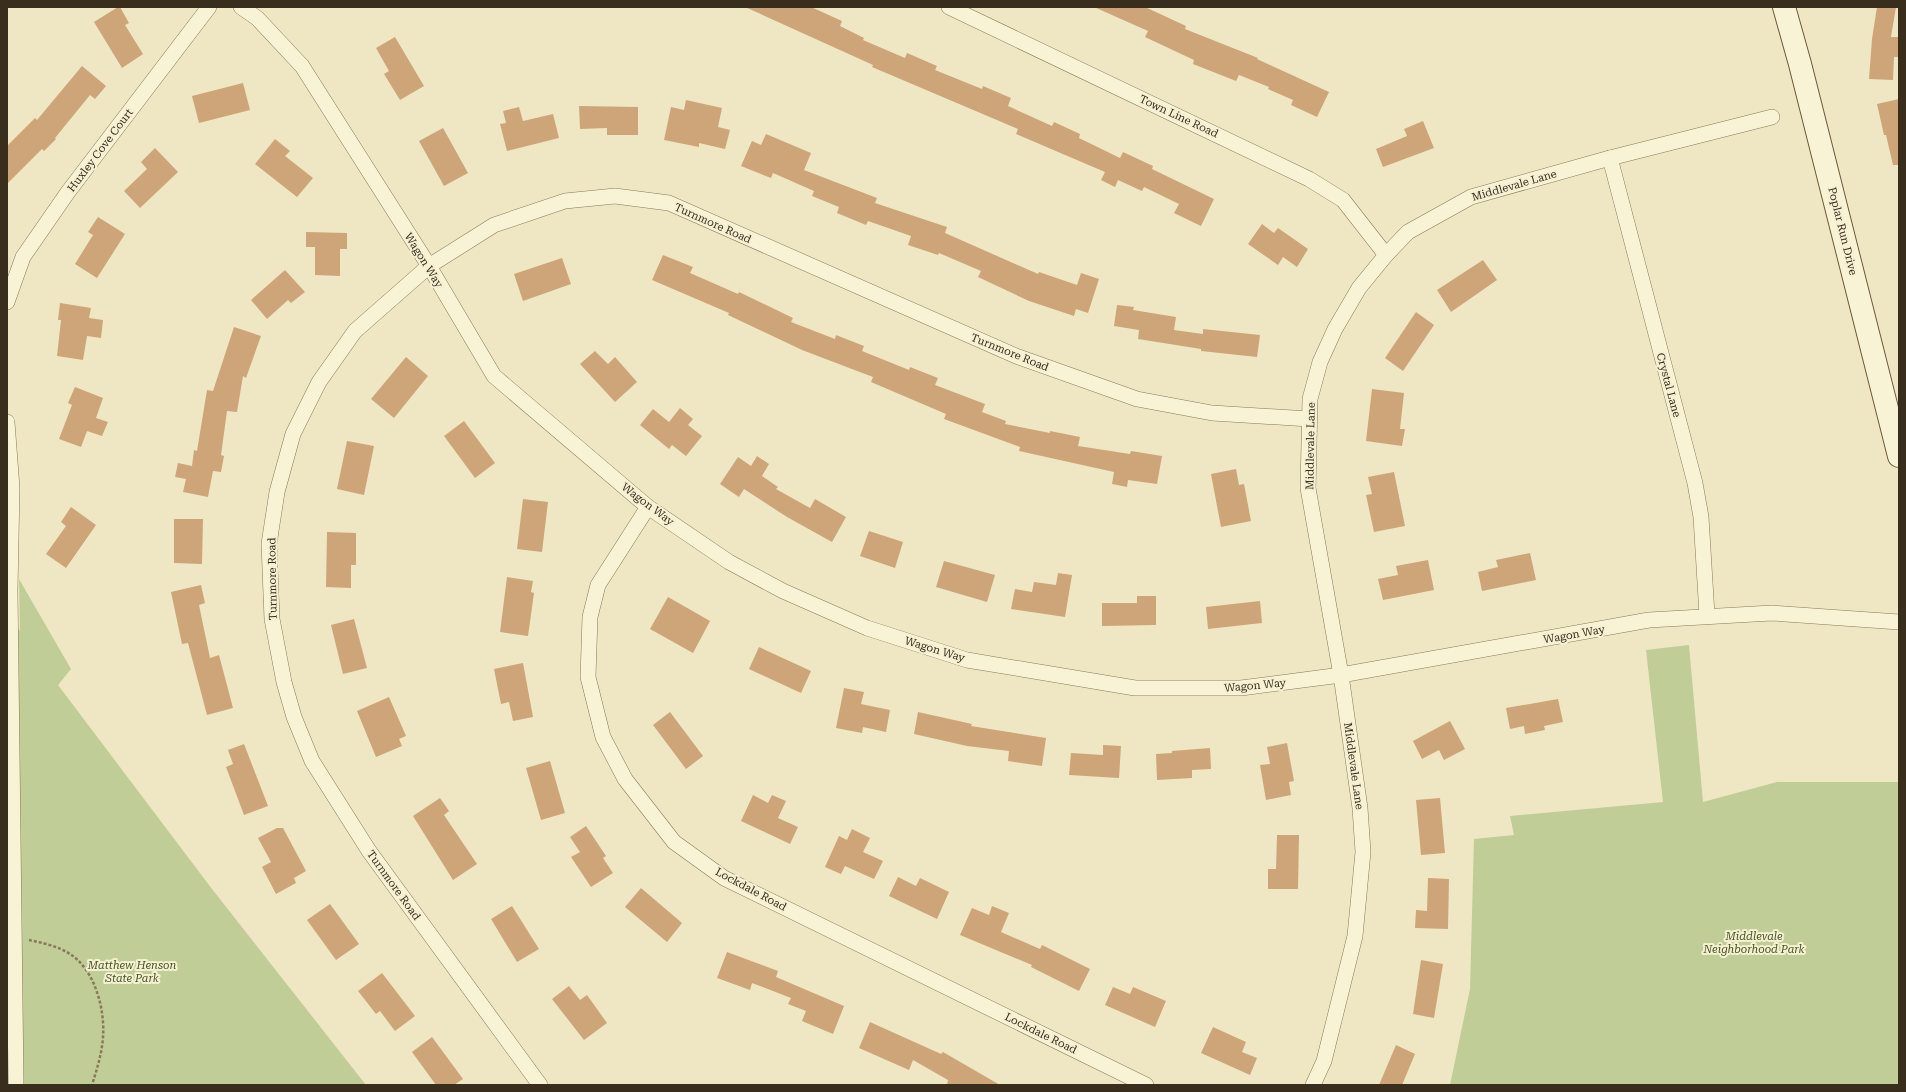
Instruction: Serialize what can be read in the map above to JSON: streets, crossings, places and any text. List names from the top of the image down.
{
  "streets": {
    "street": [
      "Town Line Road",
      "Huxley Cove Court",
      "Middlevale Lane",
      "Turnmore Road",
      "Poplar Run Drive",
      "Wagon Way",
      "Crystal Lane",
      "Lockdale Road"
    ]
  },
  "crossings": [
    ["Town Line Road", "Middlevale Lane"],
    ["Middlevale Lane", "Turnmore Road"],
    ["Middlevale Lane", "Wagon Way"],
    ["Middlevale Lane", "Crystal Lane"],
    ["Turnmore Road", "Wagon Way"],
    ["Wagon Way", "Crystal Lane"],
    ["Wagon Way", "Lockdale Road"]
  ],
  "parks": ["Middlevale Neighborhood Park", "Matthew Henson State Park"]
}
